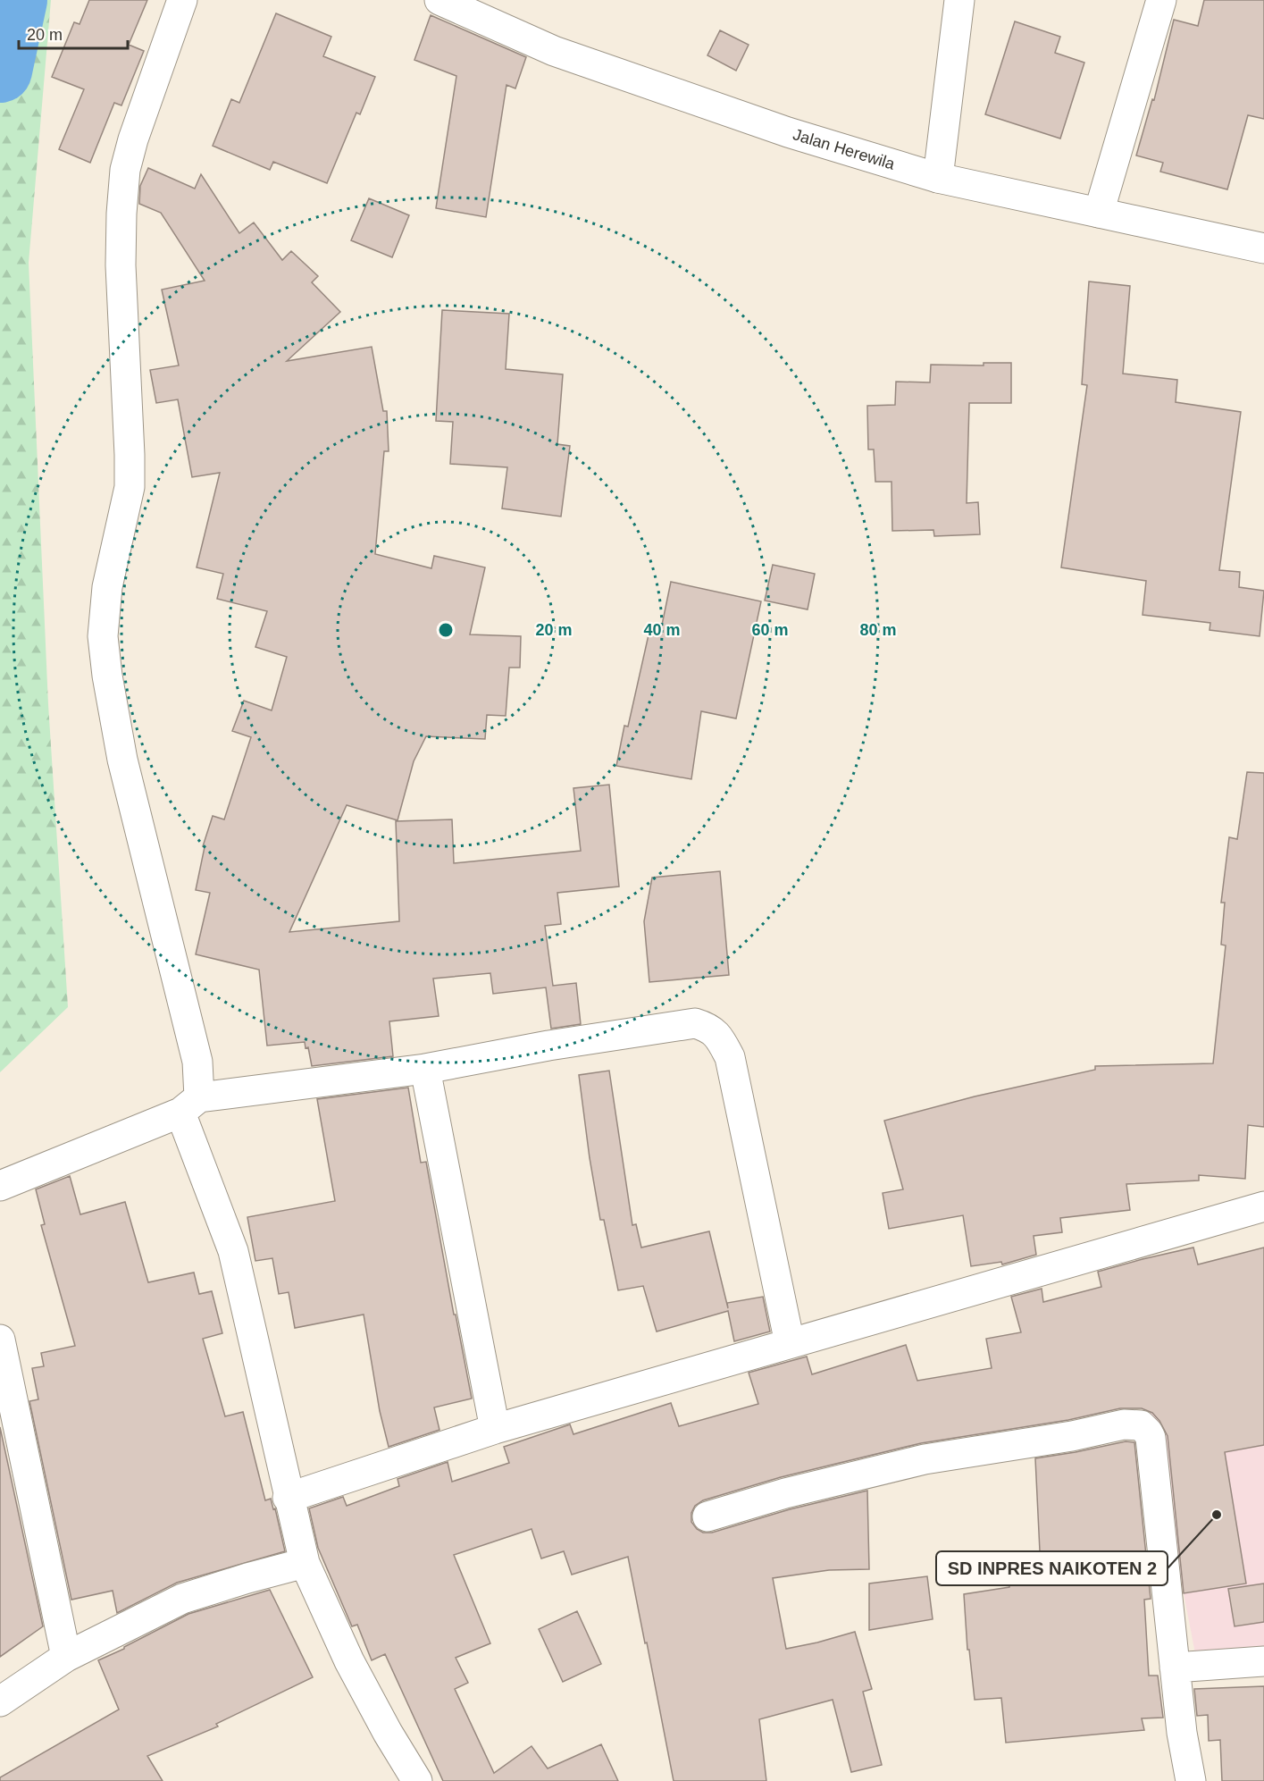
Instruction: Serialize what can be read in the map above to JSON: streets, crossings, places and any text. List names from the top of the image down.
{
  "streets": {
    "street": ["Jalan Herewila"]
  },
  "places": ["SD INPRES NAIKOTEN 2"],
  "scale_bar": "20 m",
  "rings": [
    "20 m",
    "40 m",
    "60 m",
    "80 m"
  ]
}
